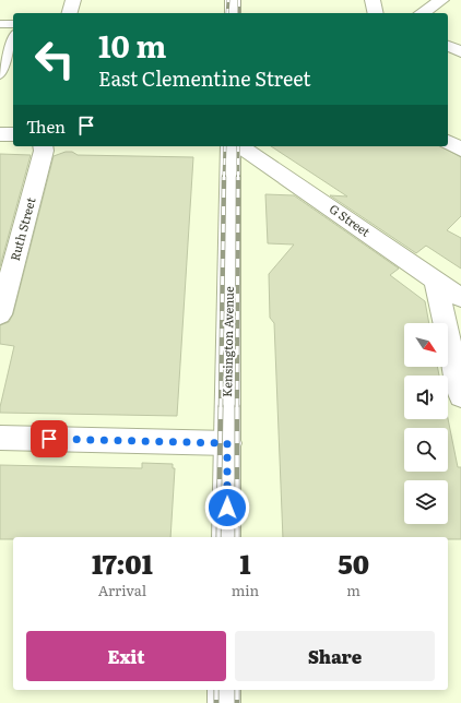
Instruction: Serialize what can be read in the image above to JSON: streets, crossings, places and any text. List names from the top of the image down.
{
  "streets": {
    "street": ["G Street", "Ruth Street", "Kensington Avenue"]
  },
  "north": "bottom right",
  "page": {
    "turn": ["10 m", "East Clementine Street"],
    "then": "Then",
    "eta": [
      "17:01",
      "Arrival",
      "1",
      "min",
      "50",
      "m"
    ],
    "buttons": ["Exit", "Share"]
  }
}
